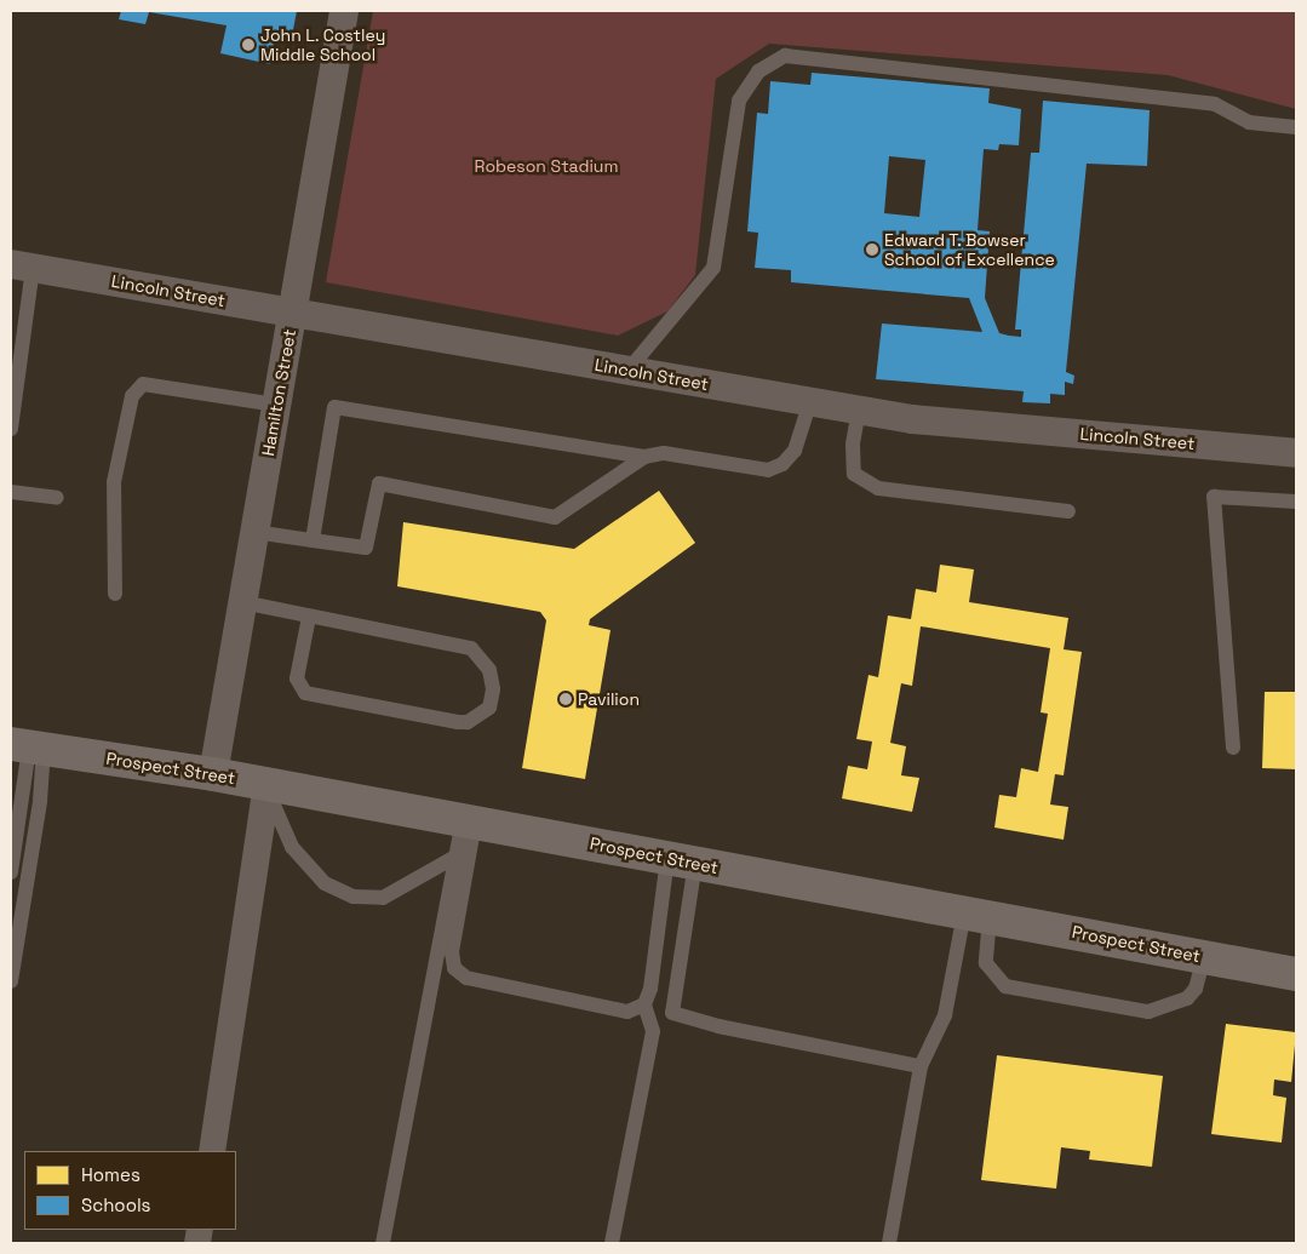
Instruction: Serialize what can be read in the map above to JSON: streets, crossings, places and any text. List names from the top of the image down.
{
  "streets": {
    "street": ["Lincoln Street", "Hamilton Street", "Prospect Street"]
  },
  "crossings": [
    ["Lincoln Street", "Hamilton Street"],
    ["Hamilton Street", "Prospect Street"]
  ],
  "parks": ["Robeson Stadium"],
  "places": ["John L. Costley Middle School", "Edward T. Bowser School of Excellence", "Pavilion"],
  "legend": ["Homes", "Schools"]
}
